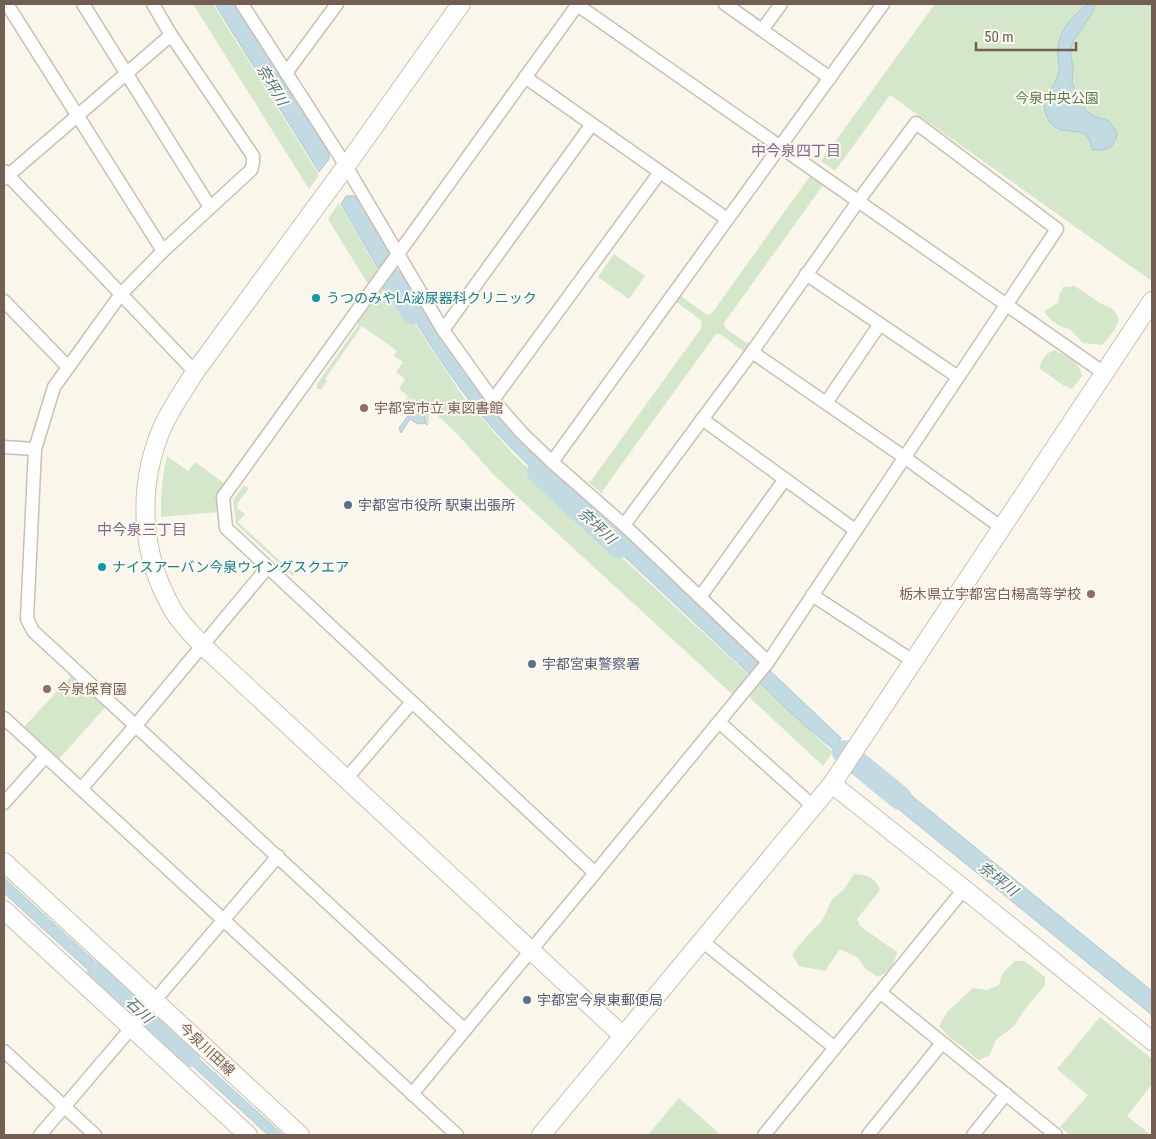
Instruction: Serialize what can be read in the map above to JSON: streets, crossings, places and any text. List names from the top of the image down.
{
  "streets": {
    "street": ["今泉川田線"]
  },
  "districts": ["中今泉四丁目", "中今泉三丁目"],
  "water": ["奈坪川", "石川"],
  "parks": ["今泉中央公園"],
  "places": [
    "うつのみやLA泌尿器科クリニック",
    "宇都宮市立 東図書館",
    "宇都宮市役所 駅東出張所",
    "ナイスアーバン今泉ウイングスクエア",
    "栃木県立宇都宮白楊高等学校",
    "宇都宮東警察署",
    "今泉保育園",
    "宇都宮今泉東郵便局"
  ],
  "scale_bar": "50 m"
}
